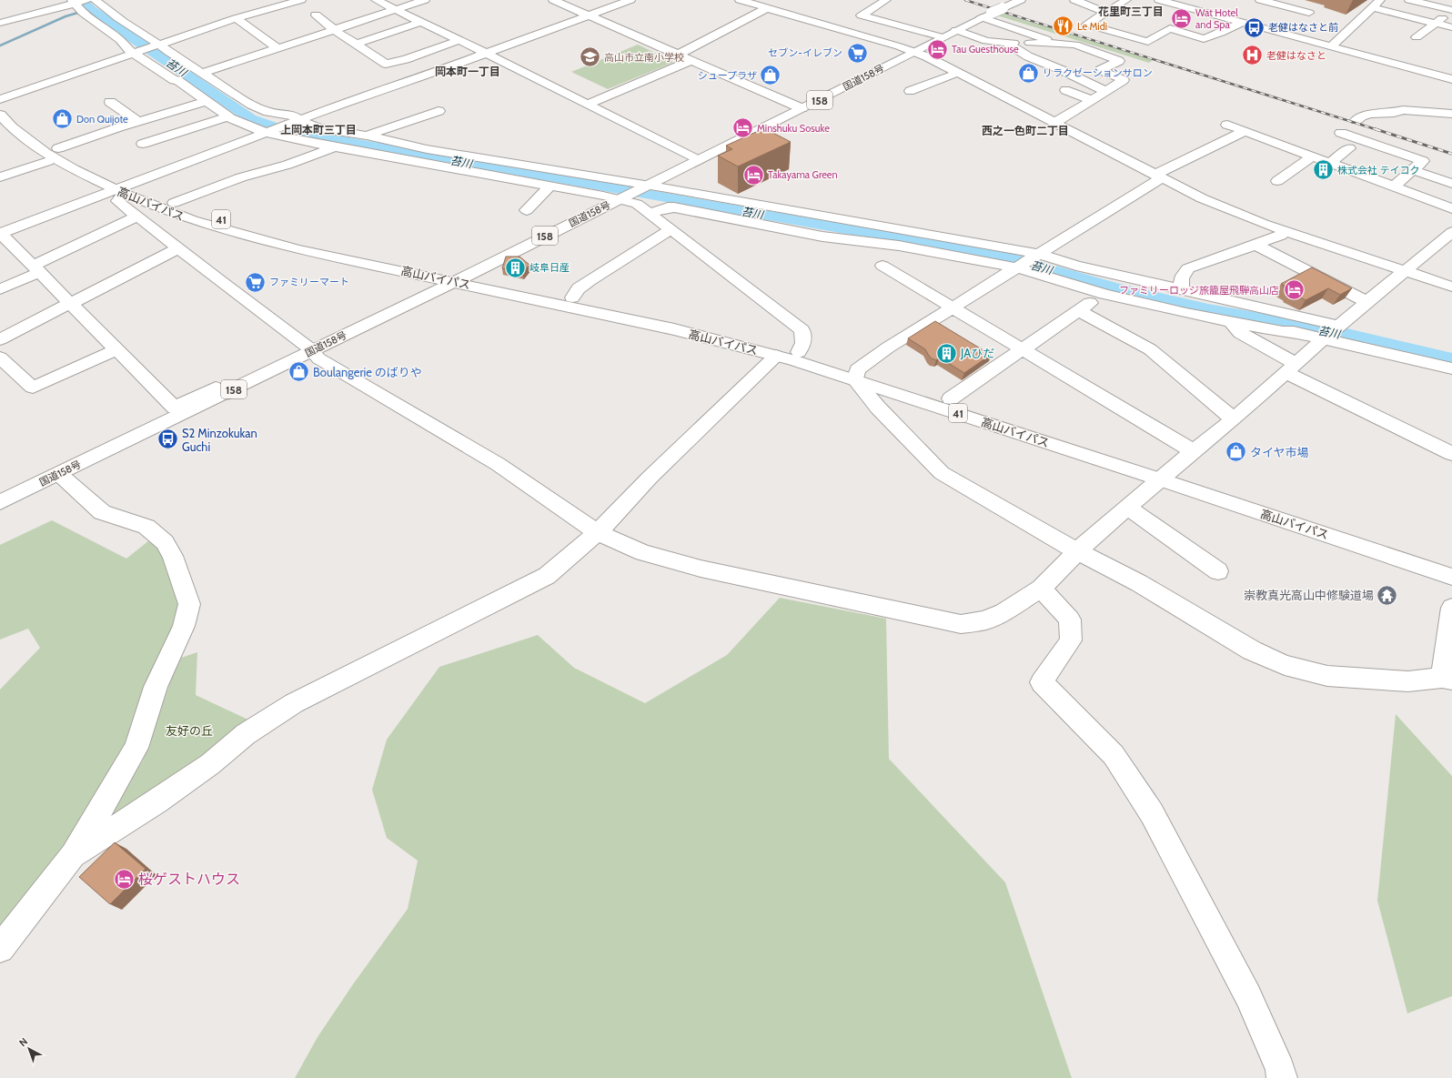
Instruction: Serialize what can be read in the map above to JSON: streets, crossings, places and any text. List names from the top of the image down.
{
  "streets": {
    "main road": [
      "国道158号",
      "158",
      "高山バイパス",
      "41"
    ]
  },
  "crossings": [
    ["国道158号", "高山バイパス"]
  ],
  "districts": [
    "花里町三丁目",
    "岡本町一丁目",
    "上岡本町三丁目",
    "西之一色町二丁目"
  ],
  "water": ["苔川"],
  "parks": ["友好の丘"],
  "places": {
    "hotel": [
      "Wat Hotel and Spa",
      "Tau Guesthouse",
      "Minshuku Sosuke",
      "Takayama Green",
      "ファミリーロッジ旅籠屋飛騨高山店",
      "桜ゲストハウス"
    ],
    "restaurant": ["Le Midi"],
    "bus stop": ["老健はなさと前", "S2 Minzokukan Guchi"],
    "supermarket": ["セブン-イレブン", "ファミリーマート"],
    "hospital": ["老健はなさと"],
    "school or university": ["高山市立南小学校"],
    "shop": [
      "リラクゼーションサロン",
      "シュープラザ",
      "Don Quijote",
      "Boulangerie のばりや",
      "タイヤ市場"
    ],
    "building": ["株式会社 テイコク", "岐阜日産", "JAひだ"],
    "temple": ["崇教真光高山中修験道場"]
  },
  "north": "top left"
}
